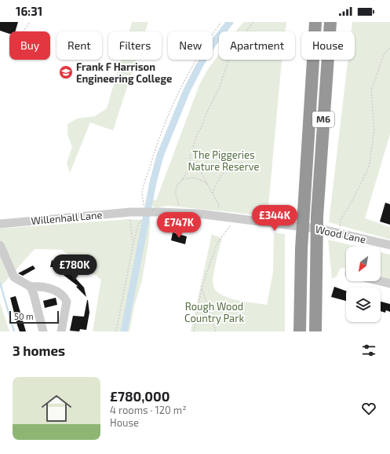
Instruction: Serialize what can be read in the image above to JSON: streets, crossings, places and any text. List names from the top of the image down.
{
  "streets": {
    "highway": ["M6"],
    "street": ["Willenhall Lane", "Wood Lane"]
  },
  "crossings": [
    ["Willenhall Lane", "Wood Lane"]
  ],
  "parks": ["The Piggeries Nature Reserve", "Rough Wood Country Park"],
  "places": {
    "school or university": ["Frank F Harrison Engineering College"]
  },
  "scale_bar": "50 m",
  "north": "bottom left",
  "page": {
    "status": "16:31",
    "chip": [
      "Buy",
      "Rent",
      "Filters",
      "New",
      "Apartment",
      "House"
    ],
    "price": ["£344K", "£747K", "£780K"],
    "scale": "50 m",
    "heading": "3 homes",
    "list": [
      {
        "name": "£780,000",
        "note": "4 rooms · 120 m² · House"
      }
    ]
  }
}
